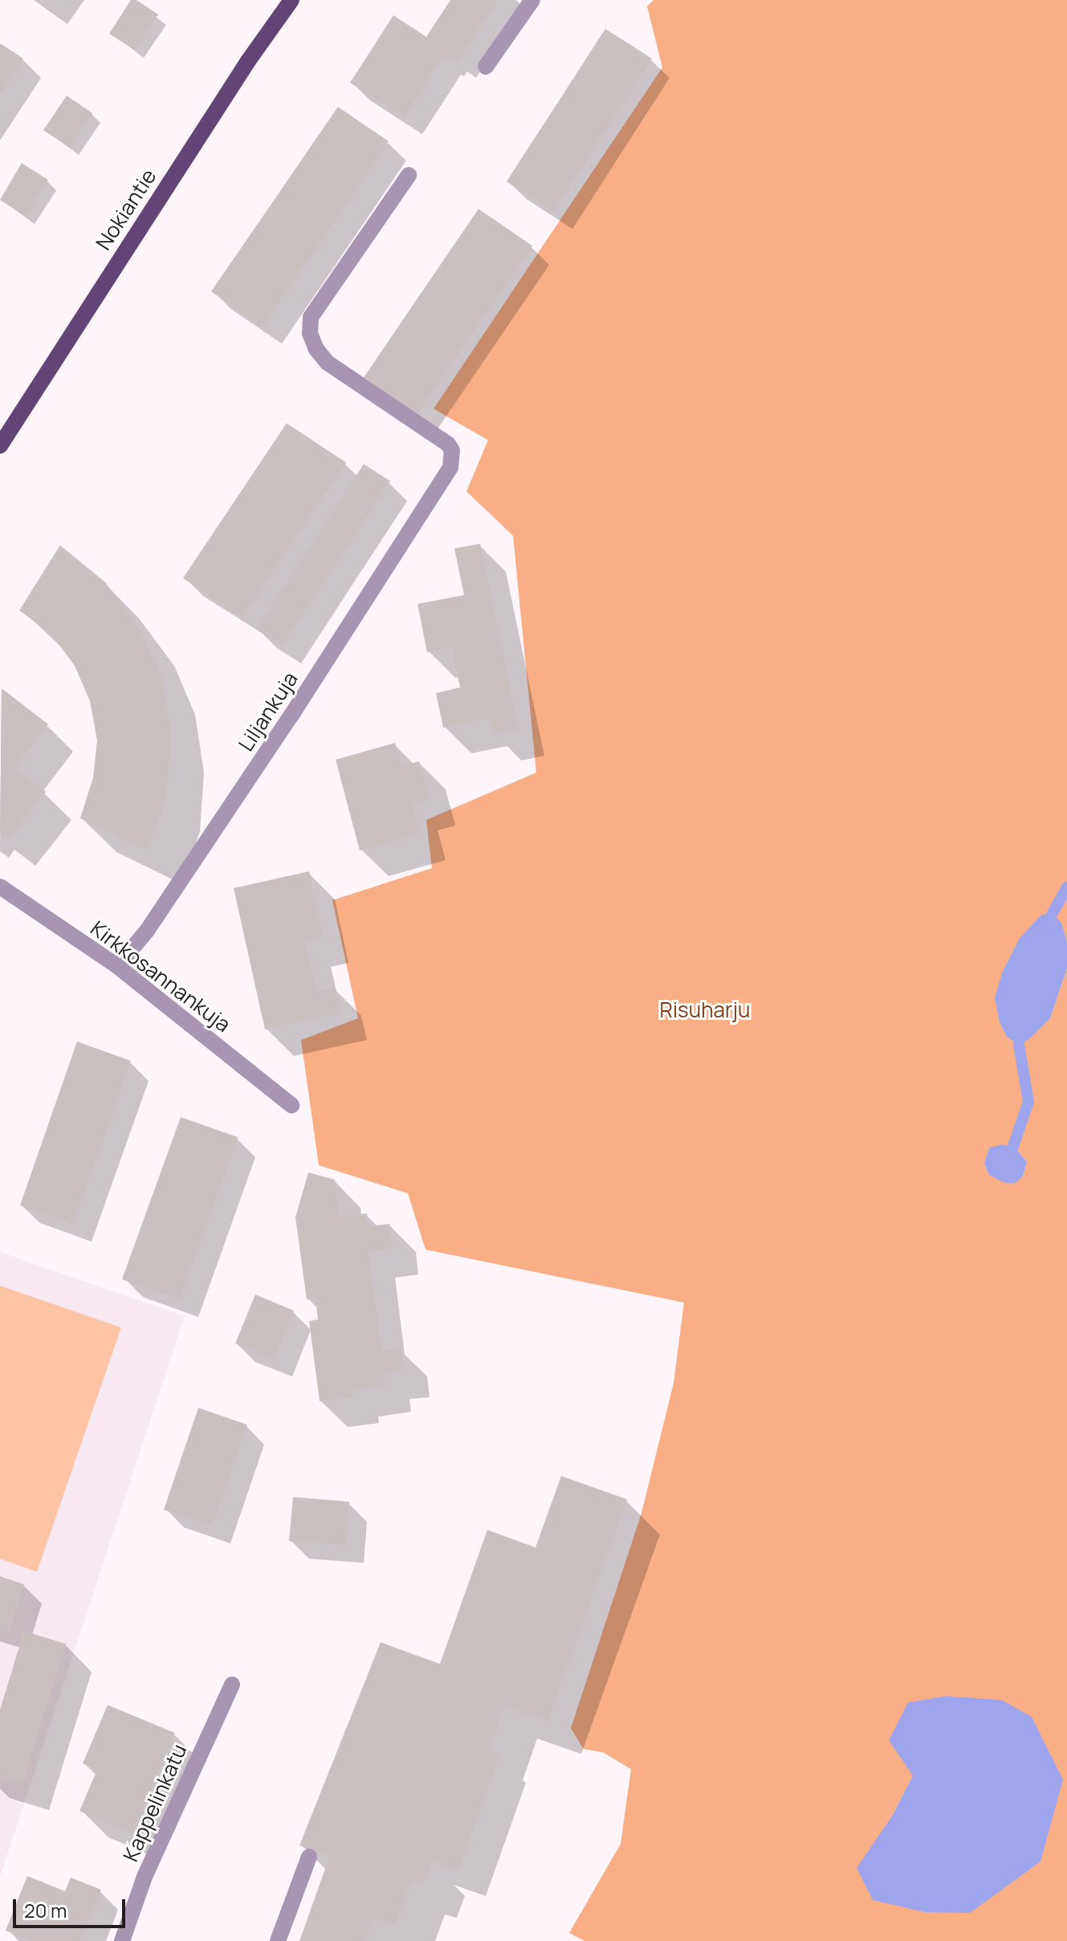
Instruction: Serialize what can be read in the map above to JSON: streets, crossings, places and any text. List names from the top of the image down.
{
  "streets": {
    "main road": ["Nokiantie"],
    "street": ["Liljankuja", "Kirkkosannankuja", "Kappelinkatu"]
  },
  "crossings": [
    ["Liljankuja", "Kirkkosannankuja"]
  ],
  "parks": ["Risuharju"],
  "scale_bar": "20 m"
}
